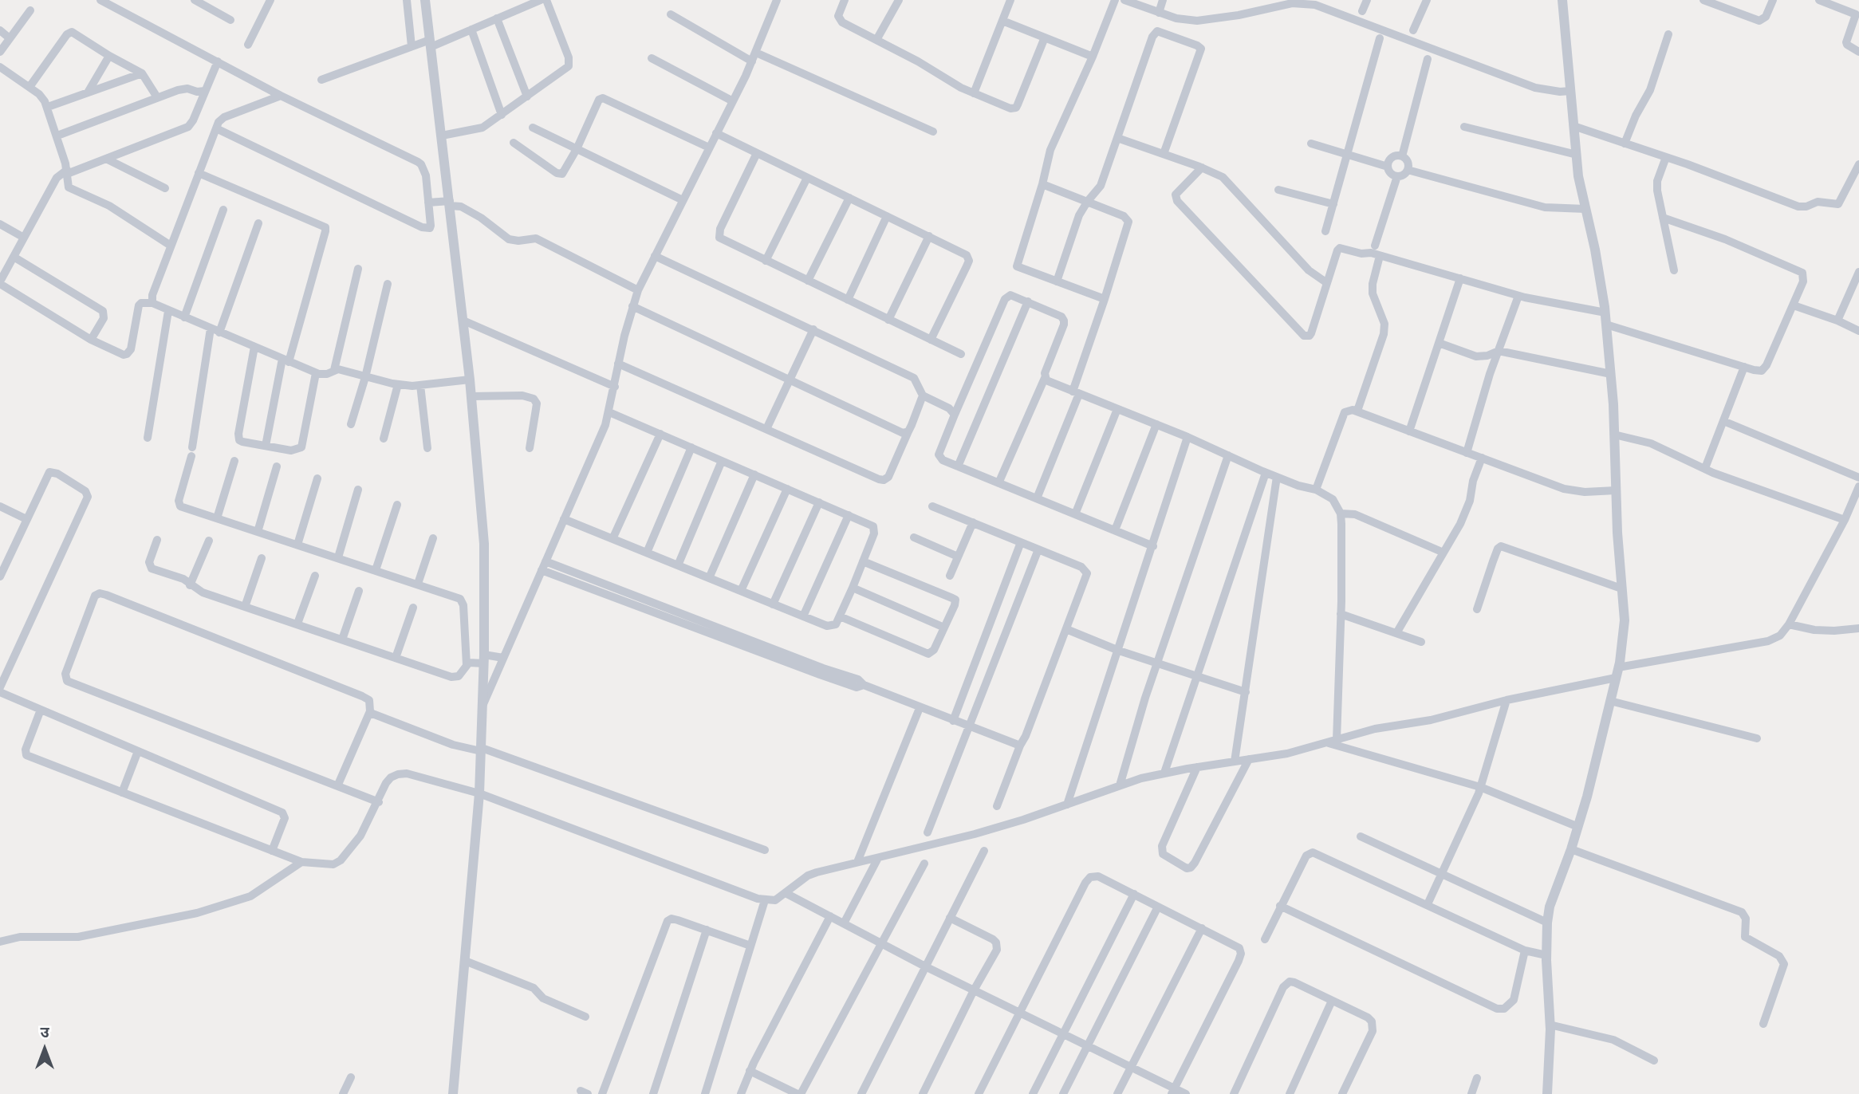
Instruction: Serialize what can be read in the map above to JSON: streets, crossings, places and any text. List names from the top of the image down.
{
  "north": "top"
}
